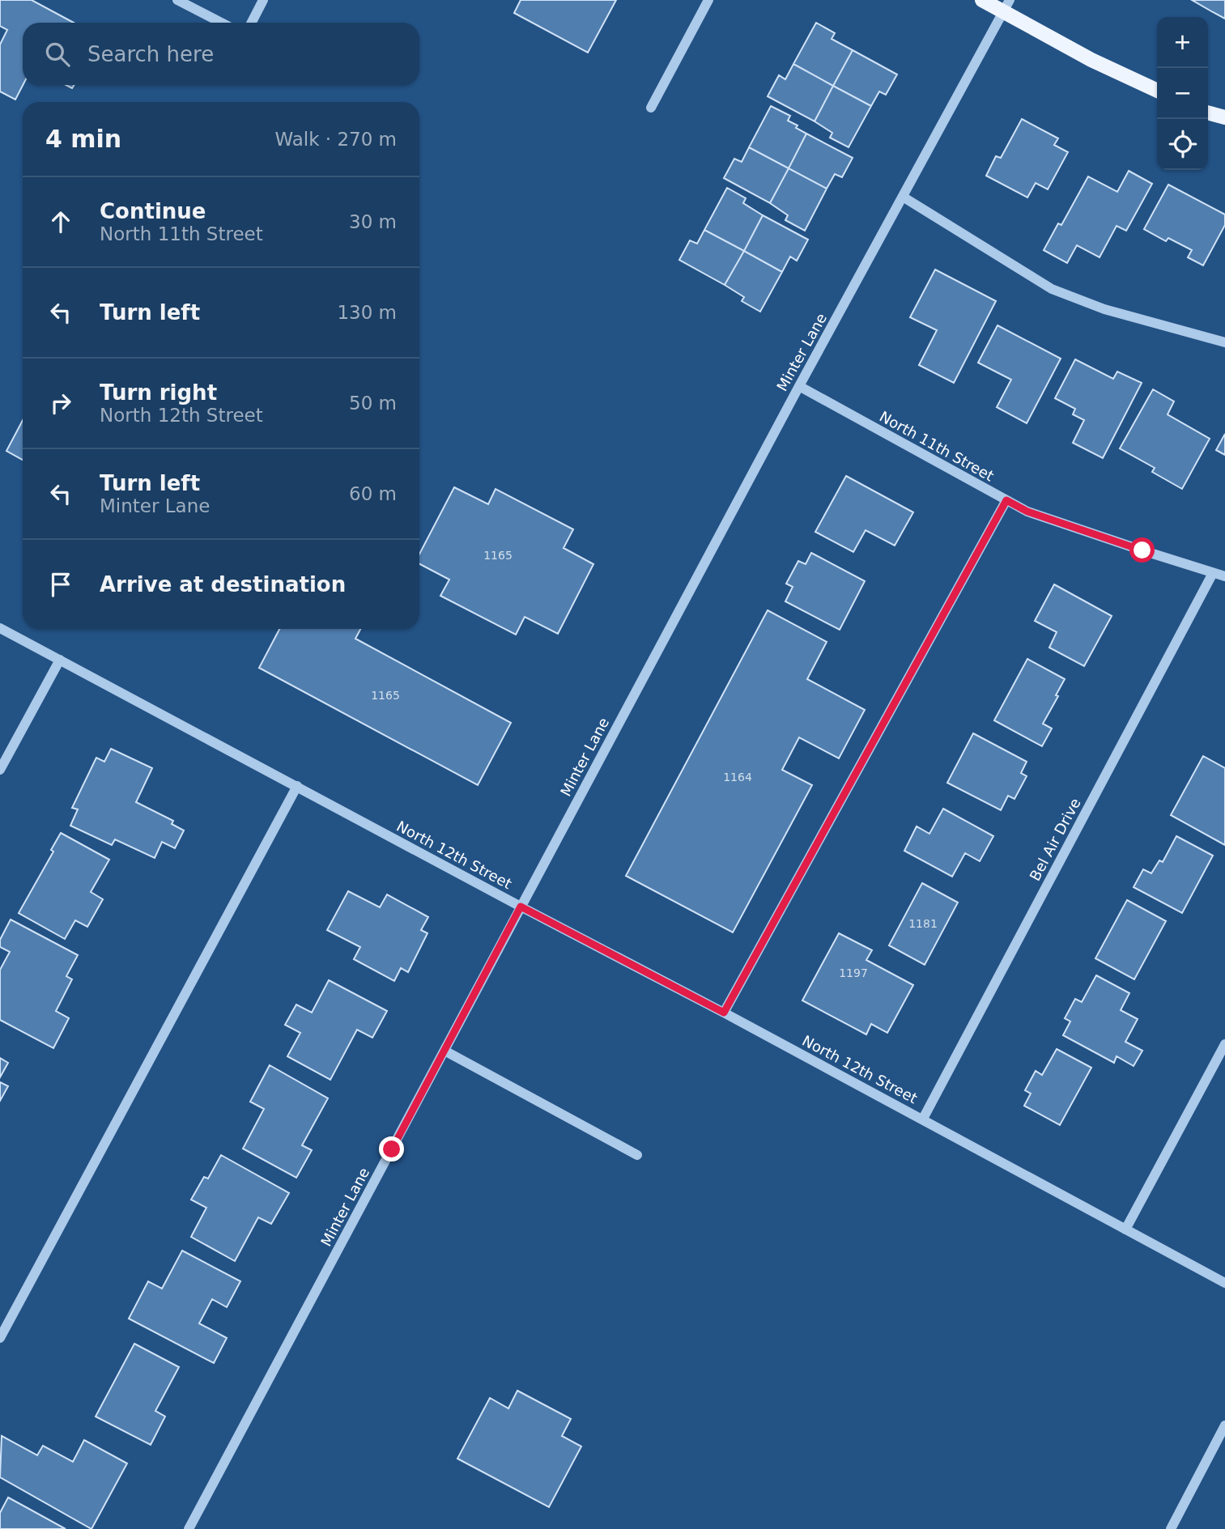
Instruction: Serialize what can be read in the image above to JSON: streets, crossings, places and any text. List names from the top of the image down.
{
  "streets": {
    "street": [
      "Minter Lane",
      "North 11th Street",
      "Bel Air Drive",
      "North 12th Street"
    ]
  },
  "crossings": [
    ["Minter Lane", "North 11th Street"],
    ["Minter Lane", "North 12th Street"],
    ["North 11th Street", "Bel Air Drive"],
    ["Bel Air Drive", "North 12th Street"]
  ],
  "house_numbers": [
    "1165",
    "1165",
    "1164",
    "1181",
    "1197"
  ],
  "page": {
    "map_buttons": ["+", "−"],
    "search": "Search here",
    "heading": ["4 min", "Walk · 270 m"],
    "list": [
      ["Continue", "North 11th Street", "30 m"],
      ["Turn left", "130 m"],
      ["Turn right", "North 12th Street", "50 m"],
      ["Turn left", "Minter Lane", "60 m"],
      "Arrive at destination"
    ]
  }
}
